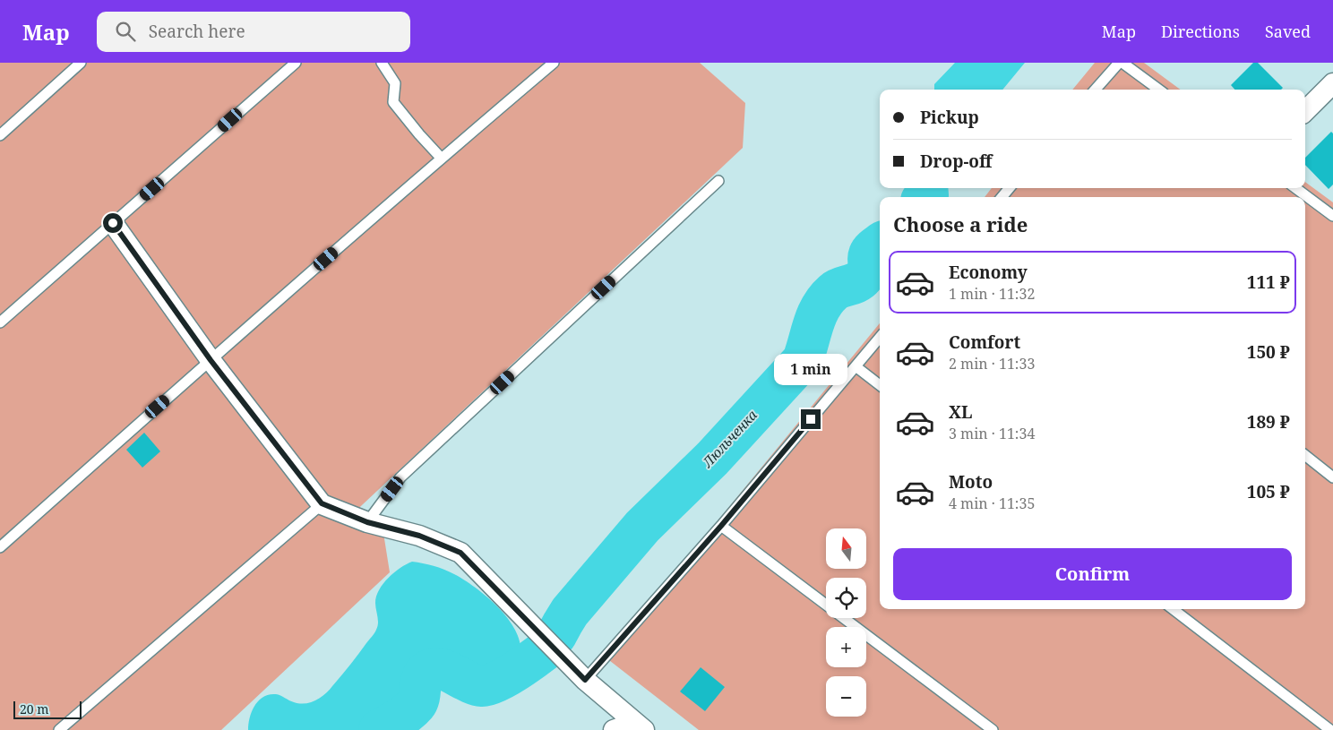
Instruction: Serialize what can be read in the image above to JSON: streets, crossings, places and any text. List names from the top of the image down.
{
  "water": ["Люльченка"],
  "scale_bar": "20 m",
  "north": "top",
  "page": {
    "header": "Map",
    "search": "Search here",
    "nav": ["Map", "Directions", "Saved"],
    "banner": ["Pickup", "Drop-off"],
    "heading": "Choose a ride",
    "list": [
      {
        "name": "Economy",
        "note": "1 min · 11:32",
        "value": "111 ₽"
      },
      {
        "name": "Comfort",
        "note": "2 min · 11:33",
        "value": "150 ₽"
      },
      {
        "name": "XL",
        "note": "3 min · 11:34",
        "value": "189 ₽"
      },
      {
        "name": "Moto",
        "note": "4 min · 11:35",
        "value": "105 ₽"
      }
    ],
    "bubble": "1 min",
    "map_buttons": ["+", "−"],
    "buttons": "Confirm",
    "scale": "20 m"
  }
}
